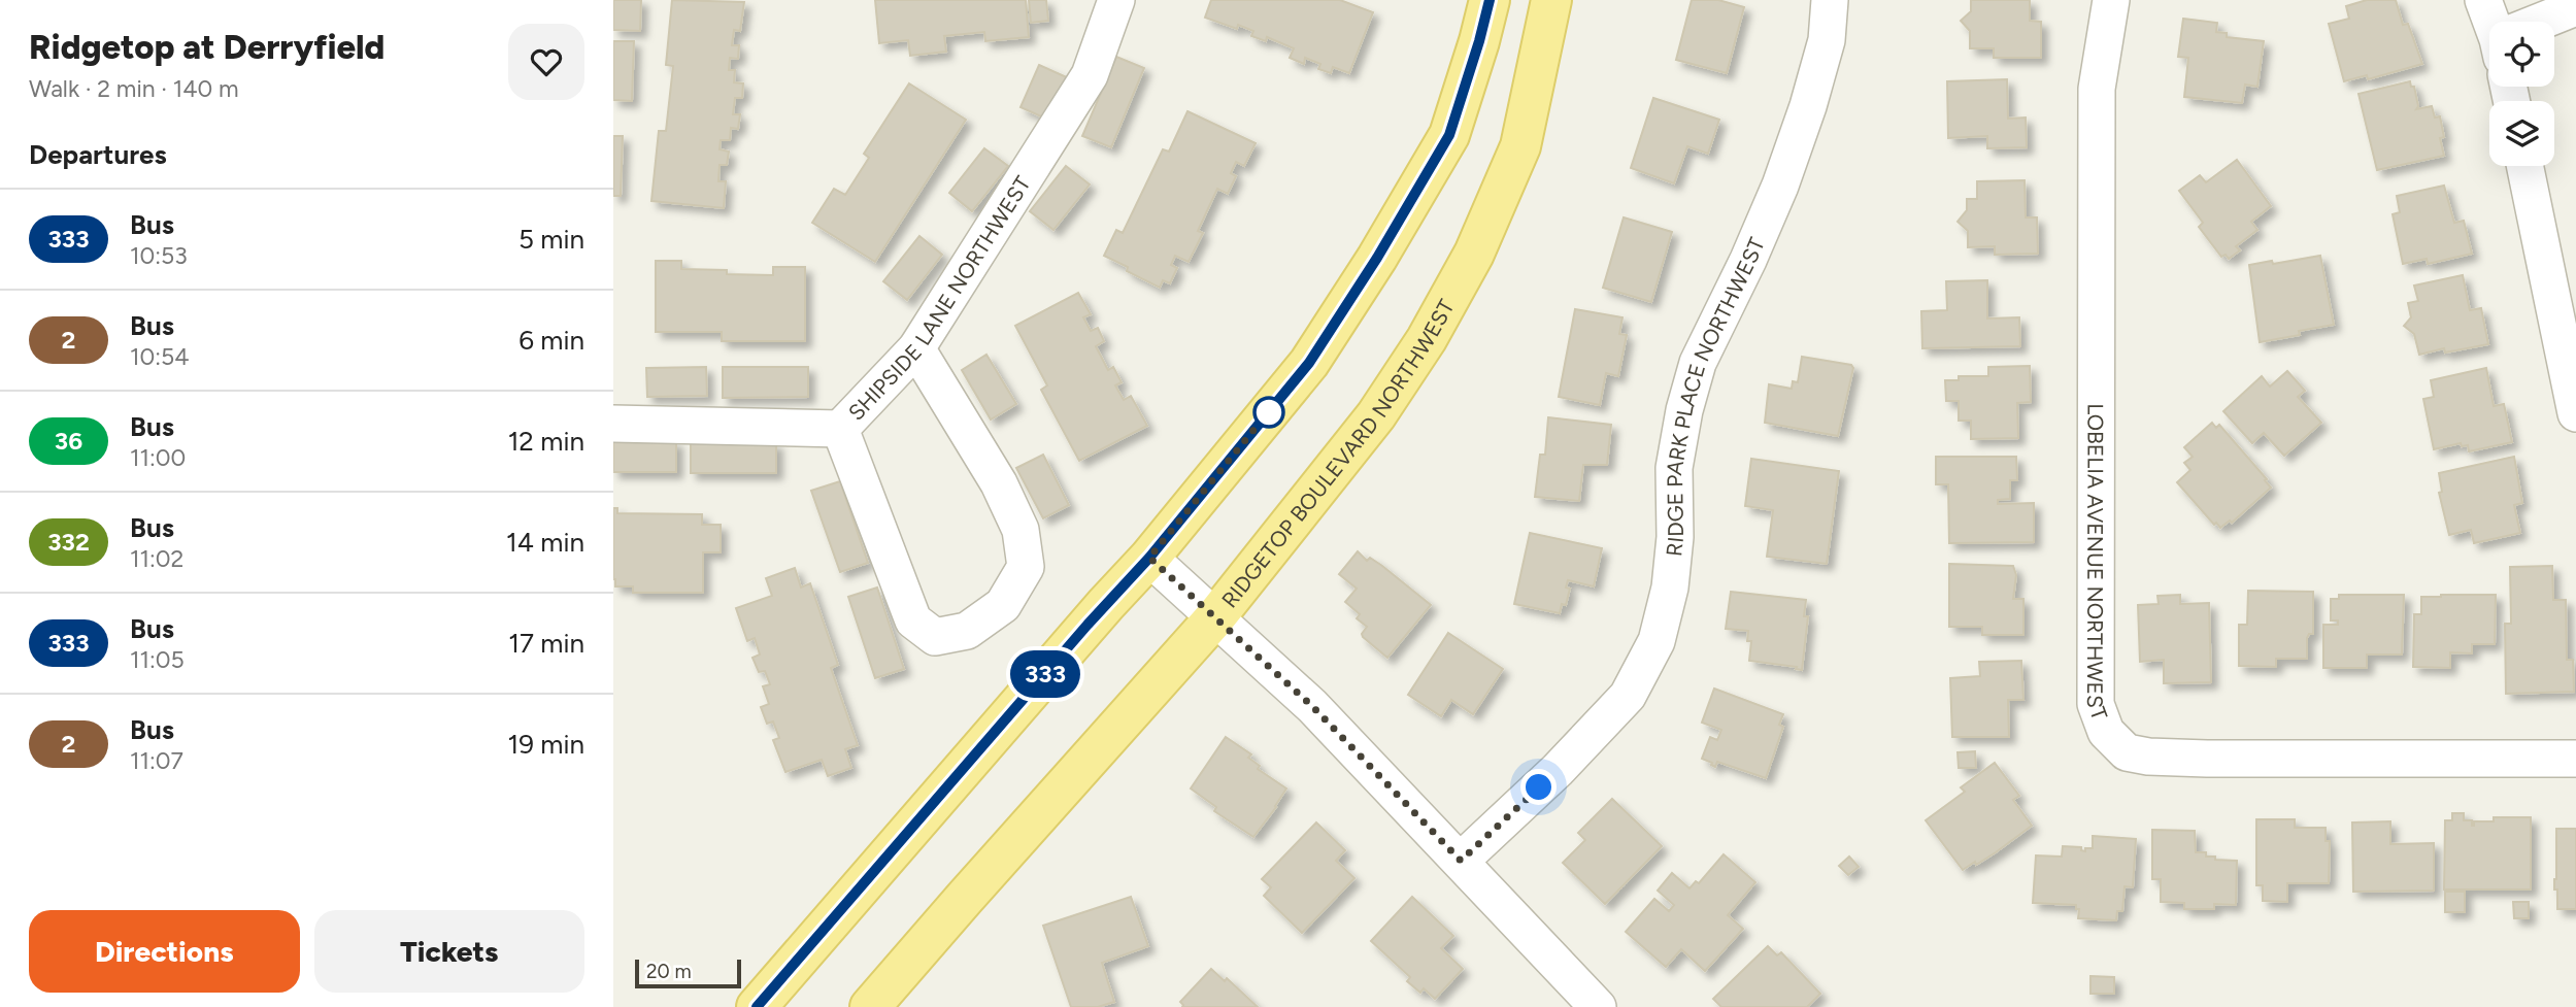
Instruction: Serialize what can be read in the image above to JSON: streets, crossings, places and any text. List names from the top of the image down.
{
  "streets": {
    "main road": ["RIDGETOP BOULEVARD NORTHWEST"],
    "street": ["SHIPSIDE LANE NORTHWEST", "RIDGE PARK PLACE NORTHWEST", "LOBELIA AVENUE NORTHWEST"]
  },
  "lines": ["bus line 333"],
  "scale_bar": "20 m",
  "page": {
    "heading": [
      ["Ridgetop at Derryfield", "Walk · 2 min · 140 m"],
      "Departures"
    ],
    "on_map": "333",
    "list": [
      {
        "mark": "333",
        "name": "Bus",
        "note": "10:53",
        "value": "5 min"
      },
      {
        "mark": "2",
        "name": "Bus",
        "note": "10:54",
        "value": "6 min"
      },
      {
        "mark": "36",
        "name": "Bus",
        "note": "11:00",
        "value": "12 min"
      },
      {
        "mark": "332",
        "name": "Bus",
        "note": "11:02",
        "value": "14 min"
      },
      {
        "mark": "333",
        "name": "Bus",
        "note": "11:05",
        "value": "17 min"
      },
      {
        "mark": "2",
        "name": "Bus",
        "note": "11:07",
        "value": "19 min"
      }
    ],
    "buttons": ["Directions", "Tickets"],
    "scale": "20 m"
  }
}
